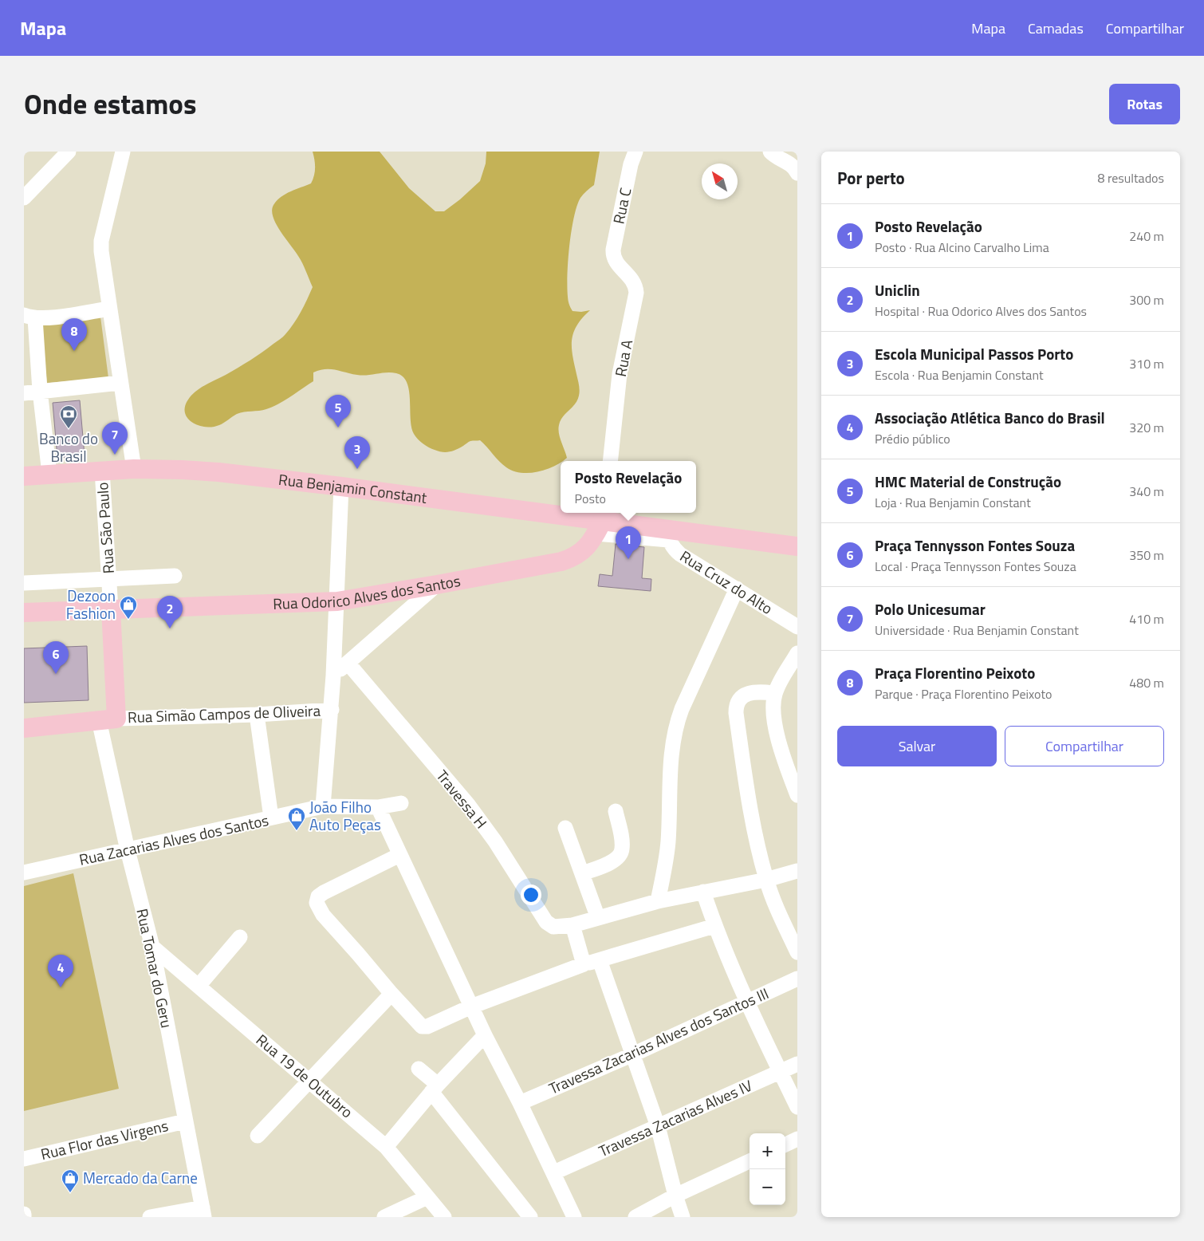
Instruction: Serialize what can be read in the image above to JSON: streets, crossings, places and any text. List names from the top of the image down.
{
  "streets": {
    "main road": ["Rua Benjamin Constant", "Rua Odorico Alves dos Santos"],
    "street": [
      "Rua C",
      "Rua A",
      "Rua São Paulo",
      "Rua Cruz do Alto",
      "Rua Simão Campos de Oliveira",
      "Travessa H",
      "Rua Zacarias Alves dos Santos",
      "Rua Tomar do Geru",
      "Travessa Zacarias Alves dos Santos III",
      "Rua 19 de Outubro",
      "Travessa Zacarias Alves IV",
      "Rua Flor das Virgens"
    ]
  },
  "crossings": [
    ["Rua C", "Rua A"],
    ["Rua Benjamin Constant", "Rua São Paulo"],
    ["Rua Benjamin Constant", "Rua Cruz do Alto"],
    ["Rua Benjamin Constant", "Rua Odorico Alves dos Santos"],
    ["Rua São Paulo", "Rua Odorico Alves dos Santos"],
    ["Rua Simão Campos de Oliveira", "Rua Tomar do Geru"],
    ["Rua Zacarias Alves dos Santos", "Rua Tomar do Geru"],
    ["Rua Tomar do Geru", "Rua 19 de Outubro"],
    ["Rua Tomar do Geru", "Rua Flor das Virgens"]
  ],
  "places": {
    "bank": ["Banco do Brasil"],
    "shop": ["Dezoon Fashion", "João Filho Auto Peças", "Mercado da Carne"]
  },
  "north": "top left",
  "page": {
    "header": "Mapa",
    "nav": ["Mapa", "Camadas", "Compartilhar"],
    "title": "Onde estamos",
    "buttons": [
      "Rotas",
      ["Salvar", "Compartilhar"]
    ],
    "heading": ["Por perto", "8 resultados"],
    "list": [
      {
        "mark": "1",
        "name": "Posto Revelação",
        "note": "Posto · Rua Alcino Carvalho Lima",
        "value": "240 m"
      },
      {
        "mark": "2",
        "name": "Uniclin",
        "note": "Hospital · Rua Odorico Alves dos Santos",
        "value": "300 m"
      },
      {
        "mark": "3",
        "name": "Escola Municipal Passos Porto",
        "note": "Escola · Rua Benjamin Constant",
        "value": "310 m"
      },
      {
        "mark": "4",
        "name": "Associação Atlética Banco do Brasil",
        "note": "Prédio público",
        "value": "320 m"
      },
      {
        "mark": "5",
        "name": "HMC Material de Construção",
        "note": "Loja · Rua Benjamin Constant",
        "value": "340 m"
      },
      {
        "mark": "6",
        "name": "Praça Tennysson Fontes Souza",
        "note": "Local · Praça Tennysson Fontes Souza",
        "value": "350 m"
      },
      {
        "mark": "7",
        "name": "Polo Unicesumar",
        "note": "Universidade · Rua Benjamin Constant",
        "value": "410 m"
      },
      {
        "mark": "8",
        "name": "Praça Florentino Peixoto",
        "note": "Parque · Praça Florentino Peixoto",
        "value": "480 m"
      }
    ],
    "pins": [
      "8",
      "5",
      "7",
      "3",
      "1",
      "2",
      "6",
      "4"
    ],
    "popup": ["Posto Revelação", "Posto"],
    "map_buttons": ["+", "−"]
  }
}
